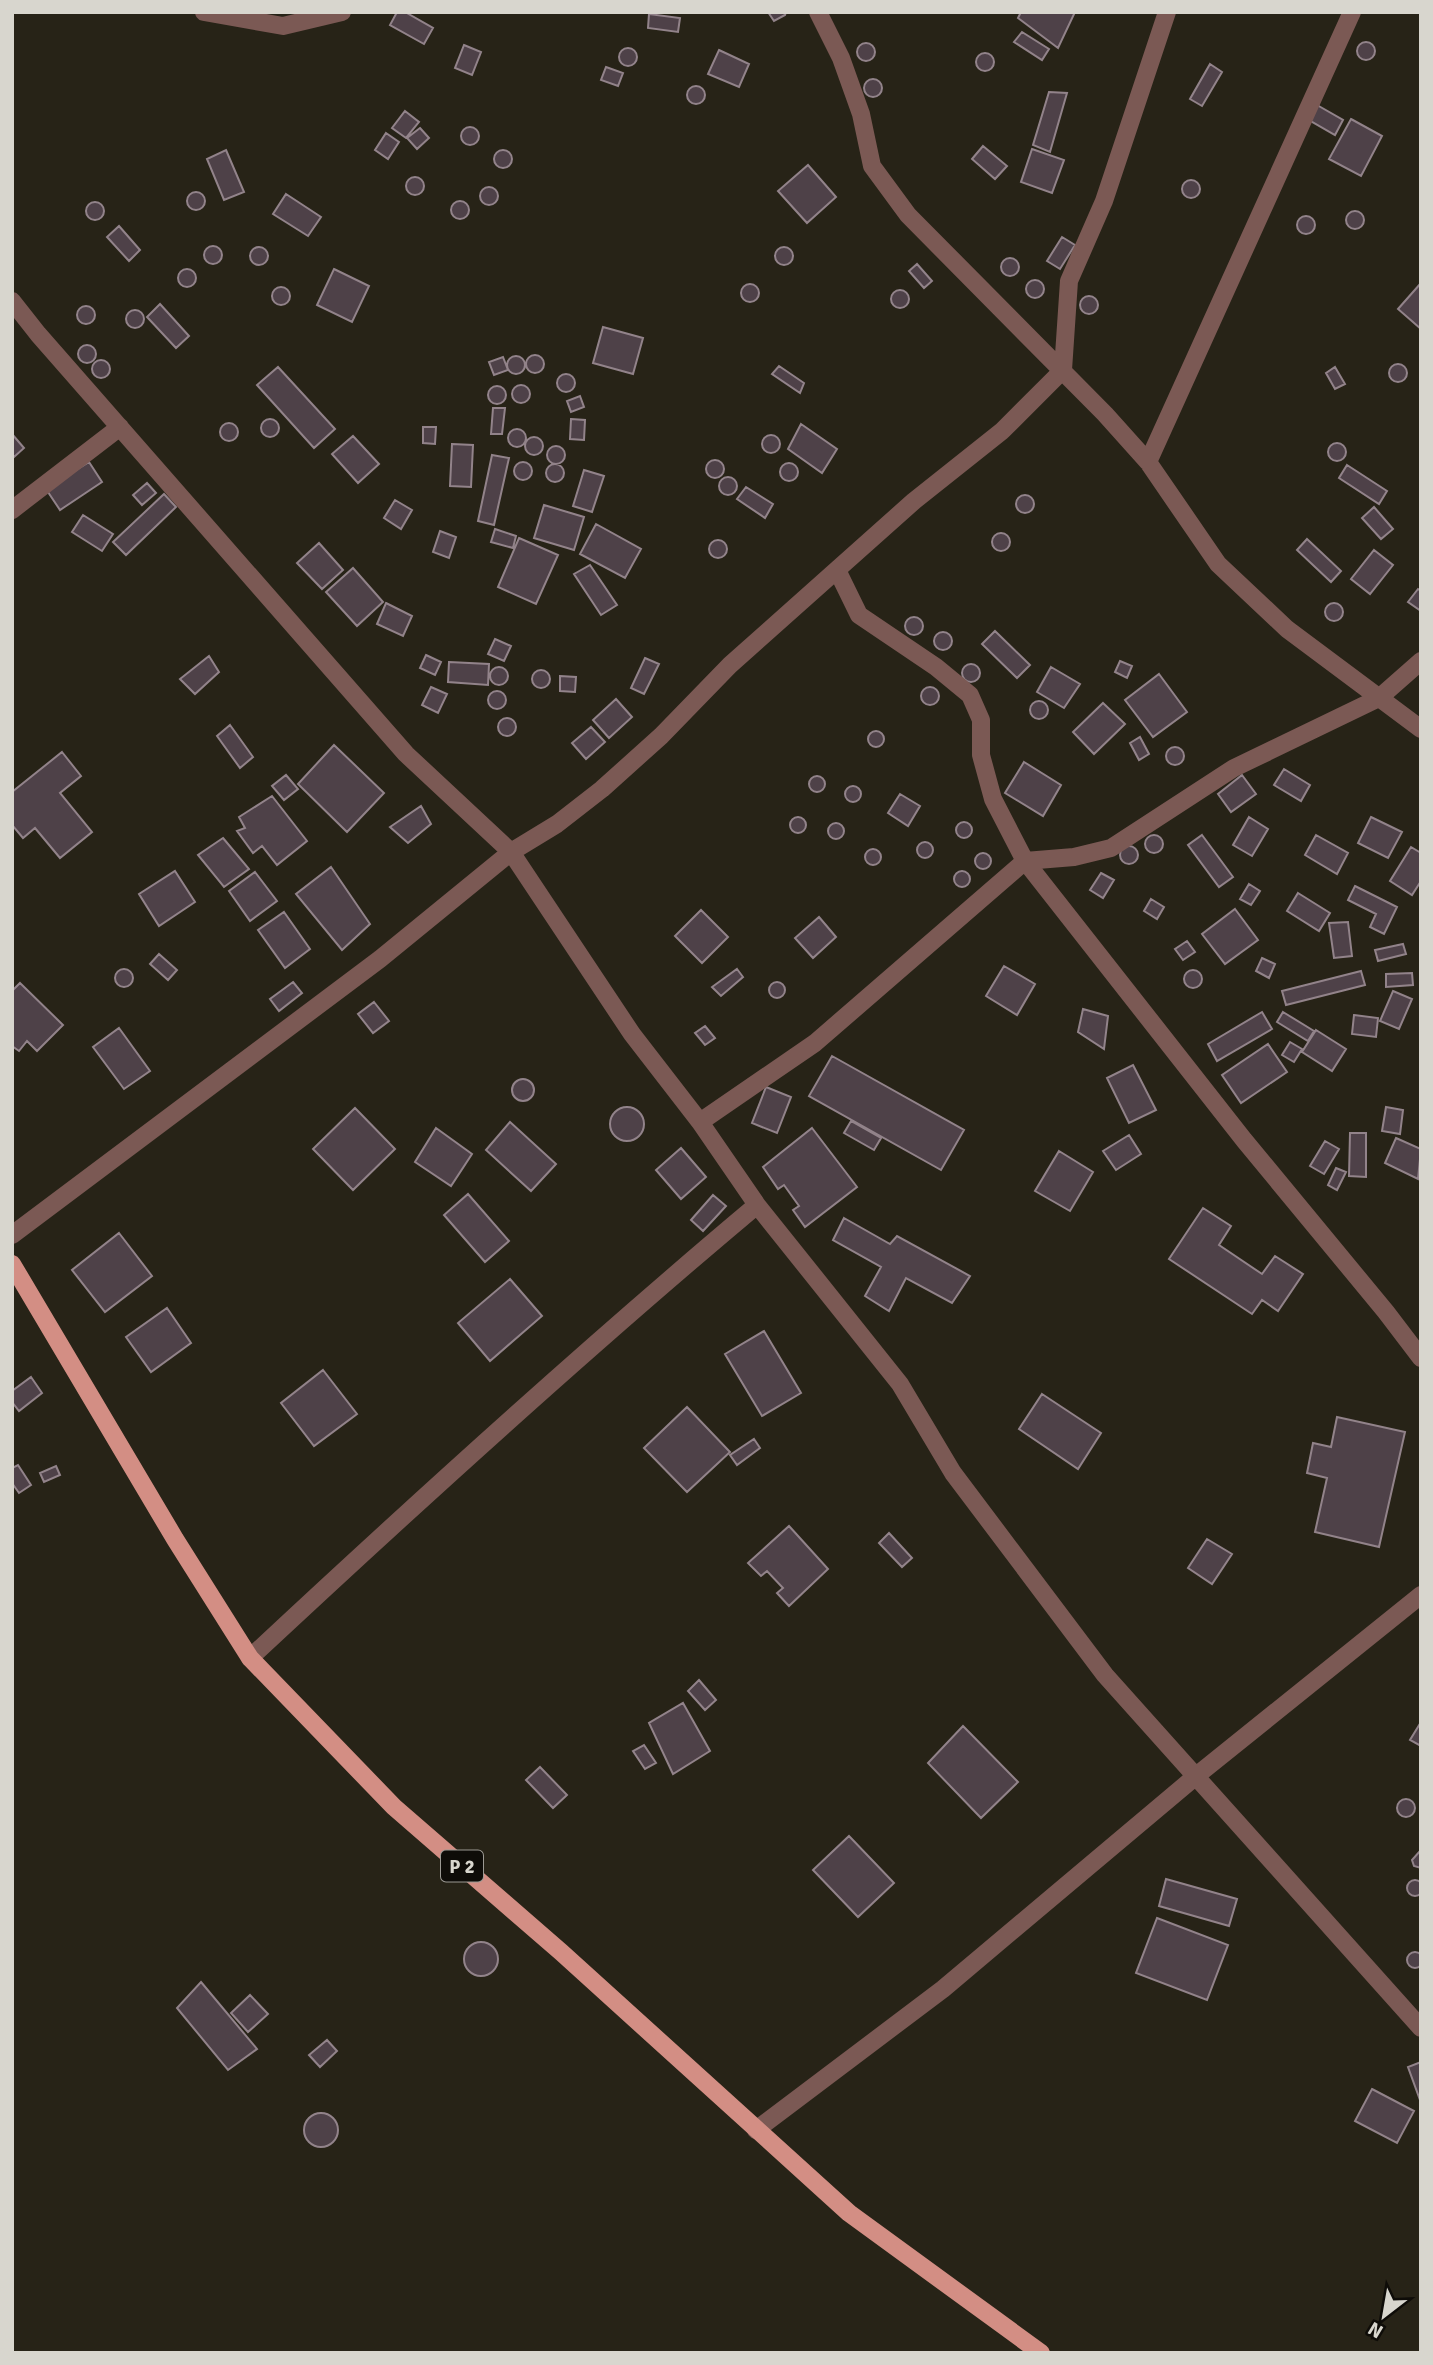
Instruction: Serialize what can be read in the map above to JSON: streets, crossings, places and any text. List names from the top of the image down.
{
  "streets": {
    "main road": ["P 2"]
  },
  "north": "bottom left"
}
